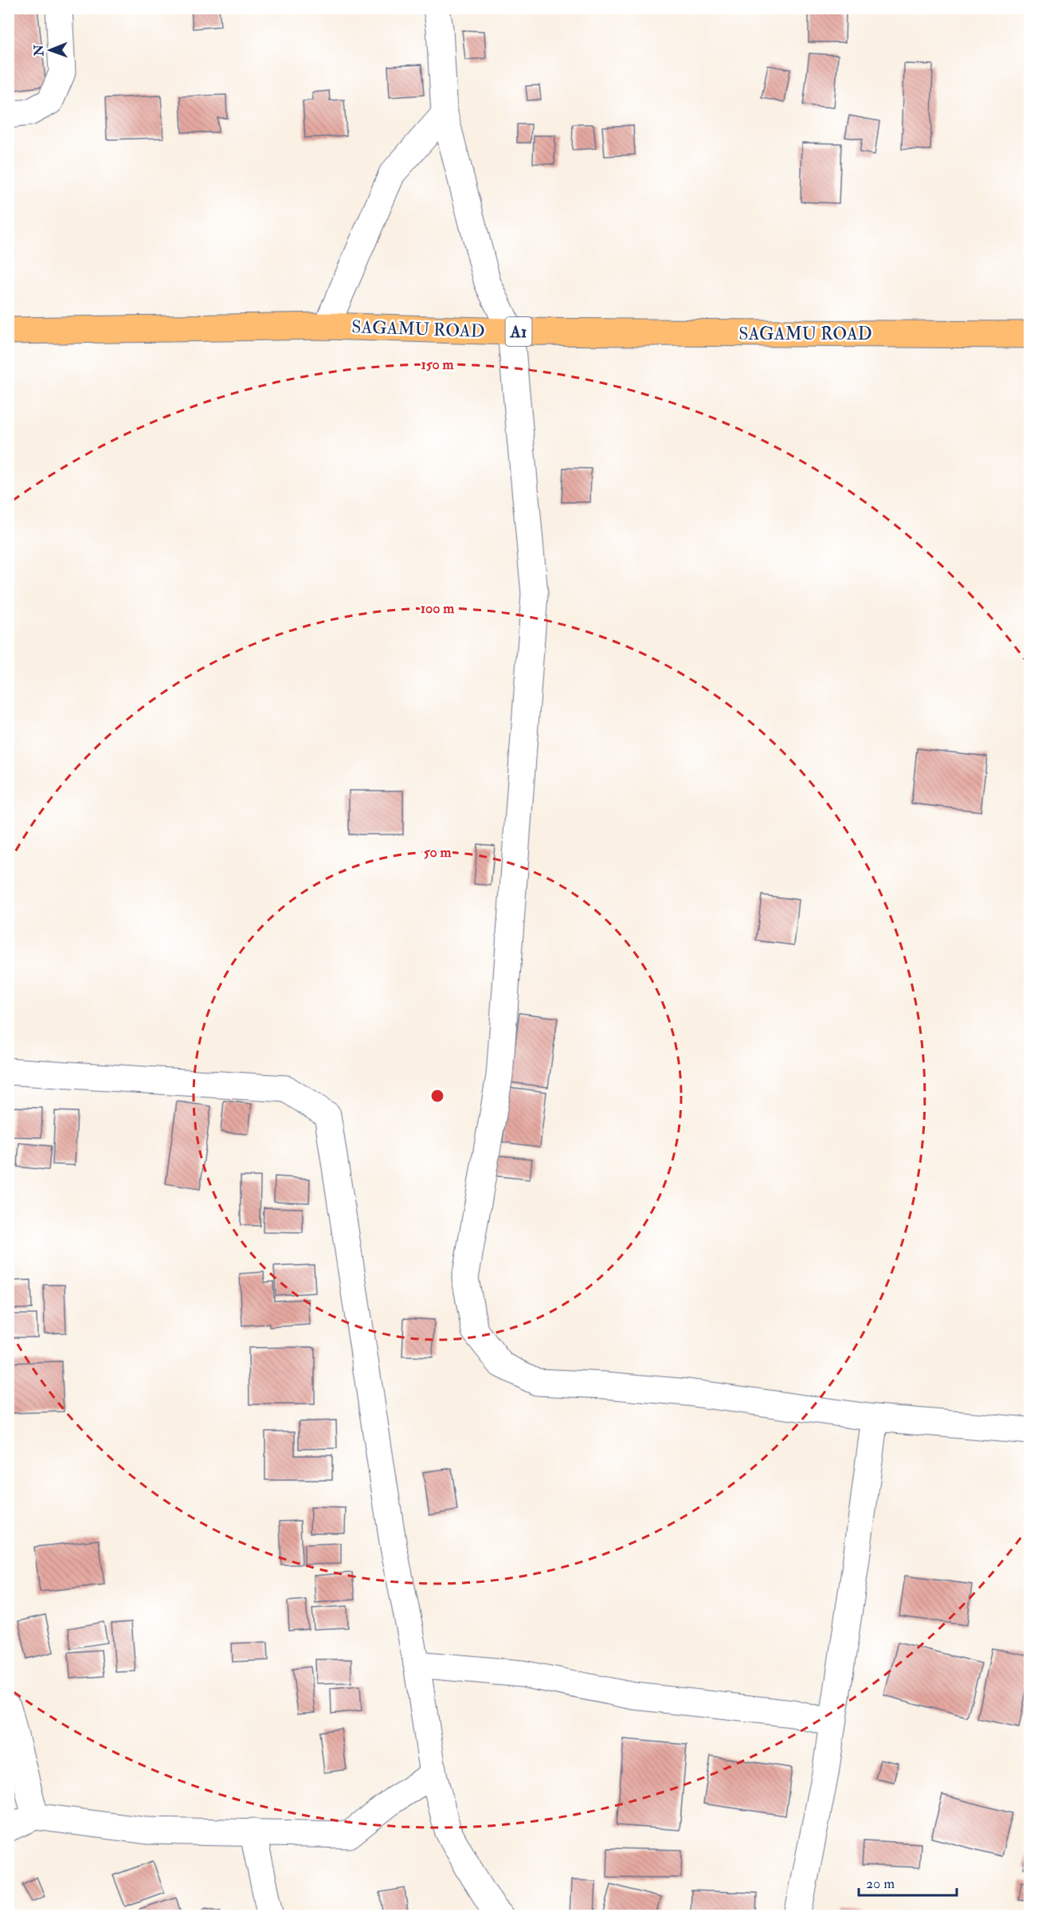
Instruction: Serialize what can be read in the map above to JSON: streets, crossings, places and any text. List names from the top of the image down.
{
  "streets": {
    "highway": ["SAGAMU ROAD", "A1"]
  },
  "scale_bar": "20 m",
  "north": "left",
  "rings": ["150 m", "100 m", "50 m"]
}
